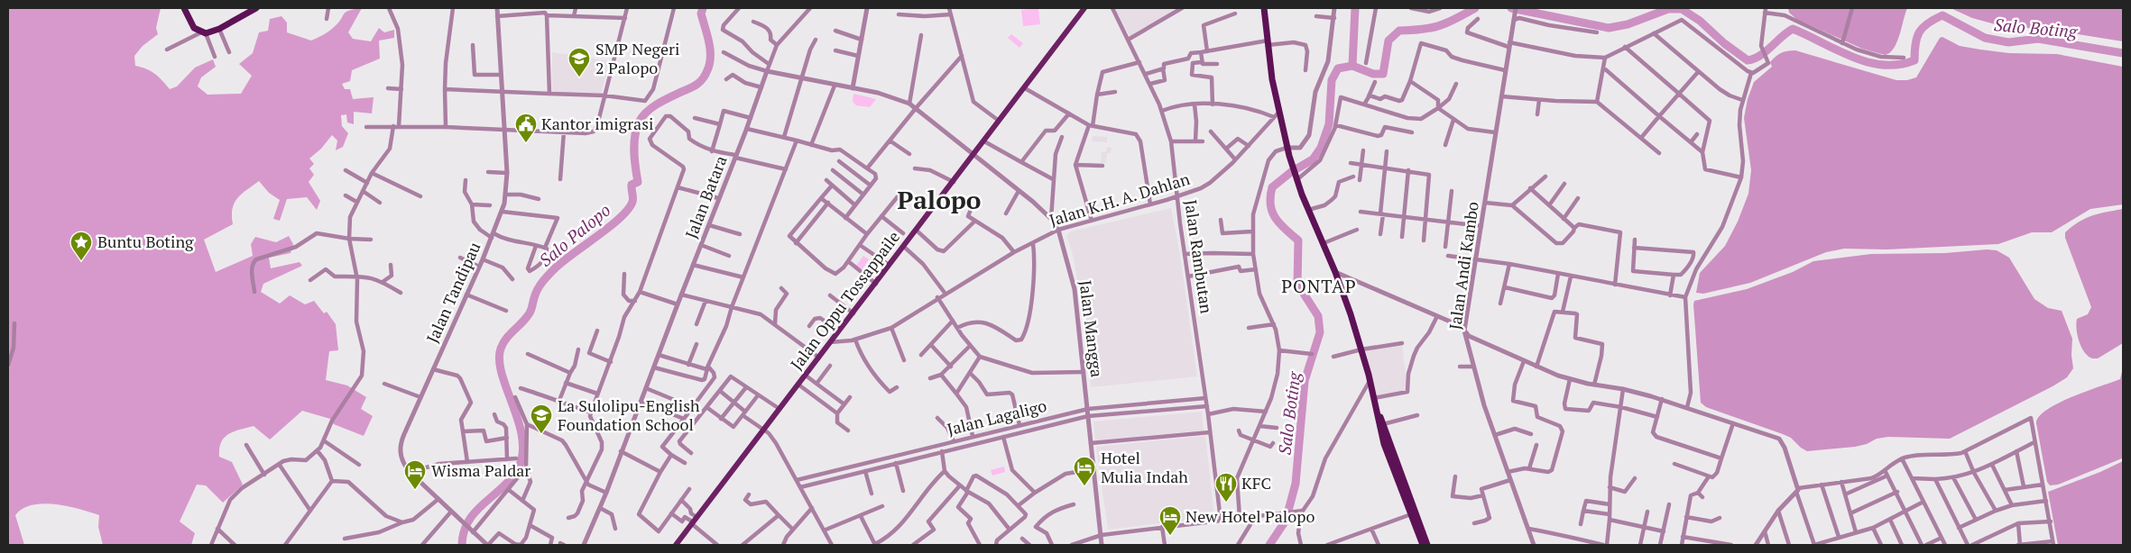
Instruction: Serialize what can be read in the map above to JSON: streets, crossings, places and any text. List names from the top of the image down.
{
  "streets": {
    "main road": ["Jalan Oppu Tossappaile"],
    "street": [
      "Jalan Batara",
      "Jalan K.H. A. Dahlan",
      "Jalan Rambutan",
      "Jalan Andi Kambo",
      "Jalan Tandipau",
      "Jalan Mangga",
      "Jalan Lagaligo"
    ]
  },
  "crossings": [
    ["Jalan K.H. A. Dahlan", "Jalan Rambutan"],
    ["Jalan K.H. A. Dahlan", "Jalan Oppu Tossappaile"],
    ["Jalan K.H. A. Dahlan", "Jalan Mangga"],
    ["Jalan Rambutan", "Jalan Lagaligo"],
    ["Jalan Oppu Tossappaile", "Jalan Mangga"],
    ["Jalan Mangga", "Jalan Lagaligo"]
  ],
  "districts": ["Palopo", "PONTAP"],
  "water": ["Salo Boting", "Salo Palopo"],
  "places": {
    "school or university": ["SMP Negeri 2 Palopo", "La Sulolipu-English Foundation School"],
    "public building": ["Kantor imigrasi"],
    "place": ["Buntu Boting"],
    "hotel": ["Hotel Mulia Indah", "Wisma Paldar", "New Hotel Palopo"],
    "restaurant": ["KFC"]
  }
}
